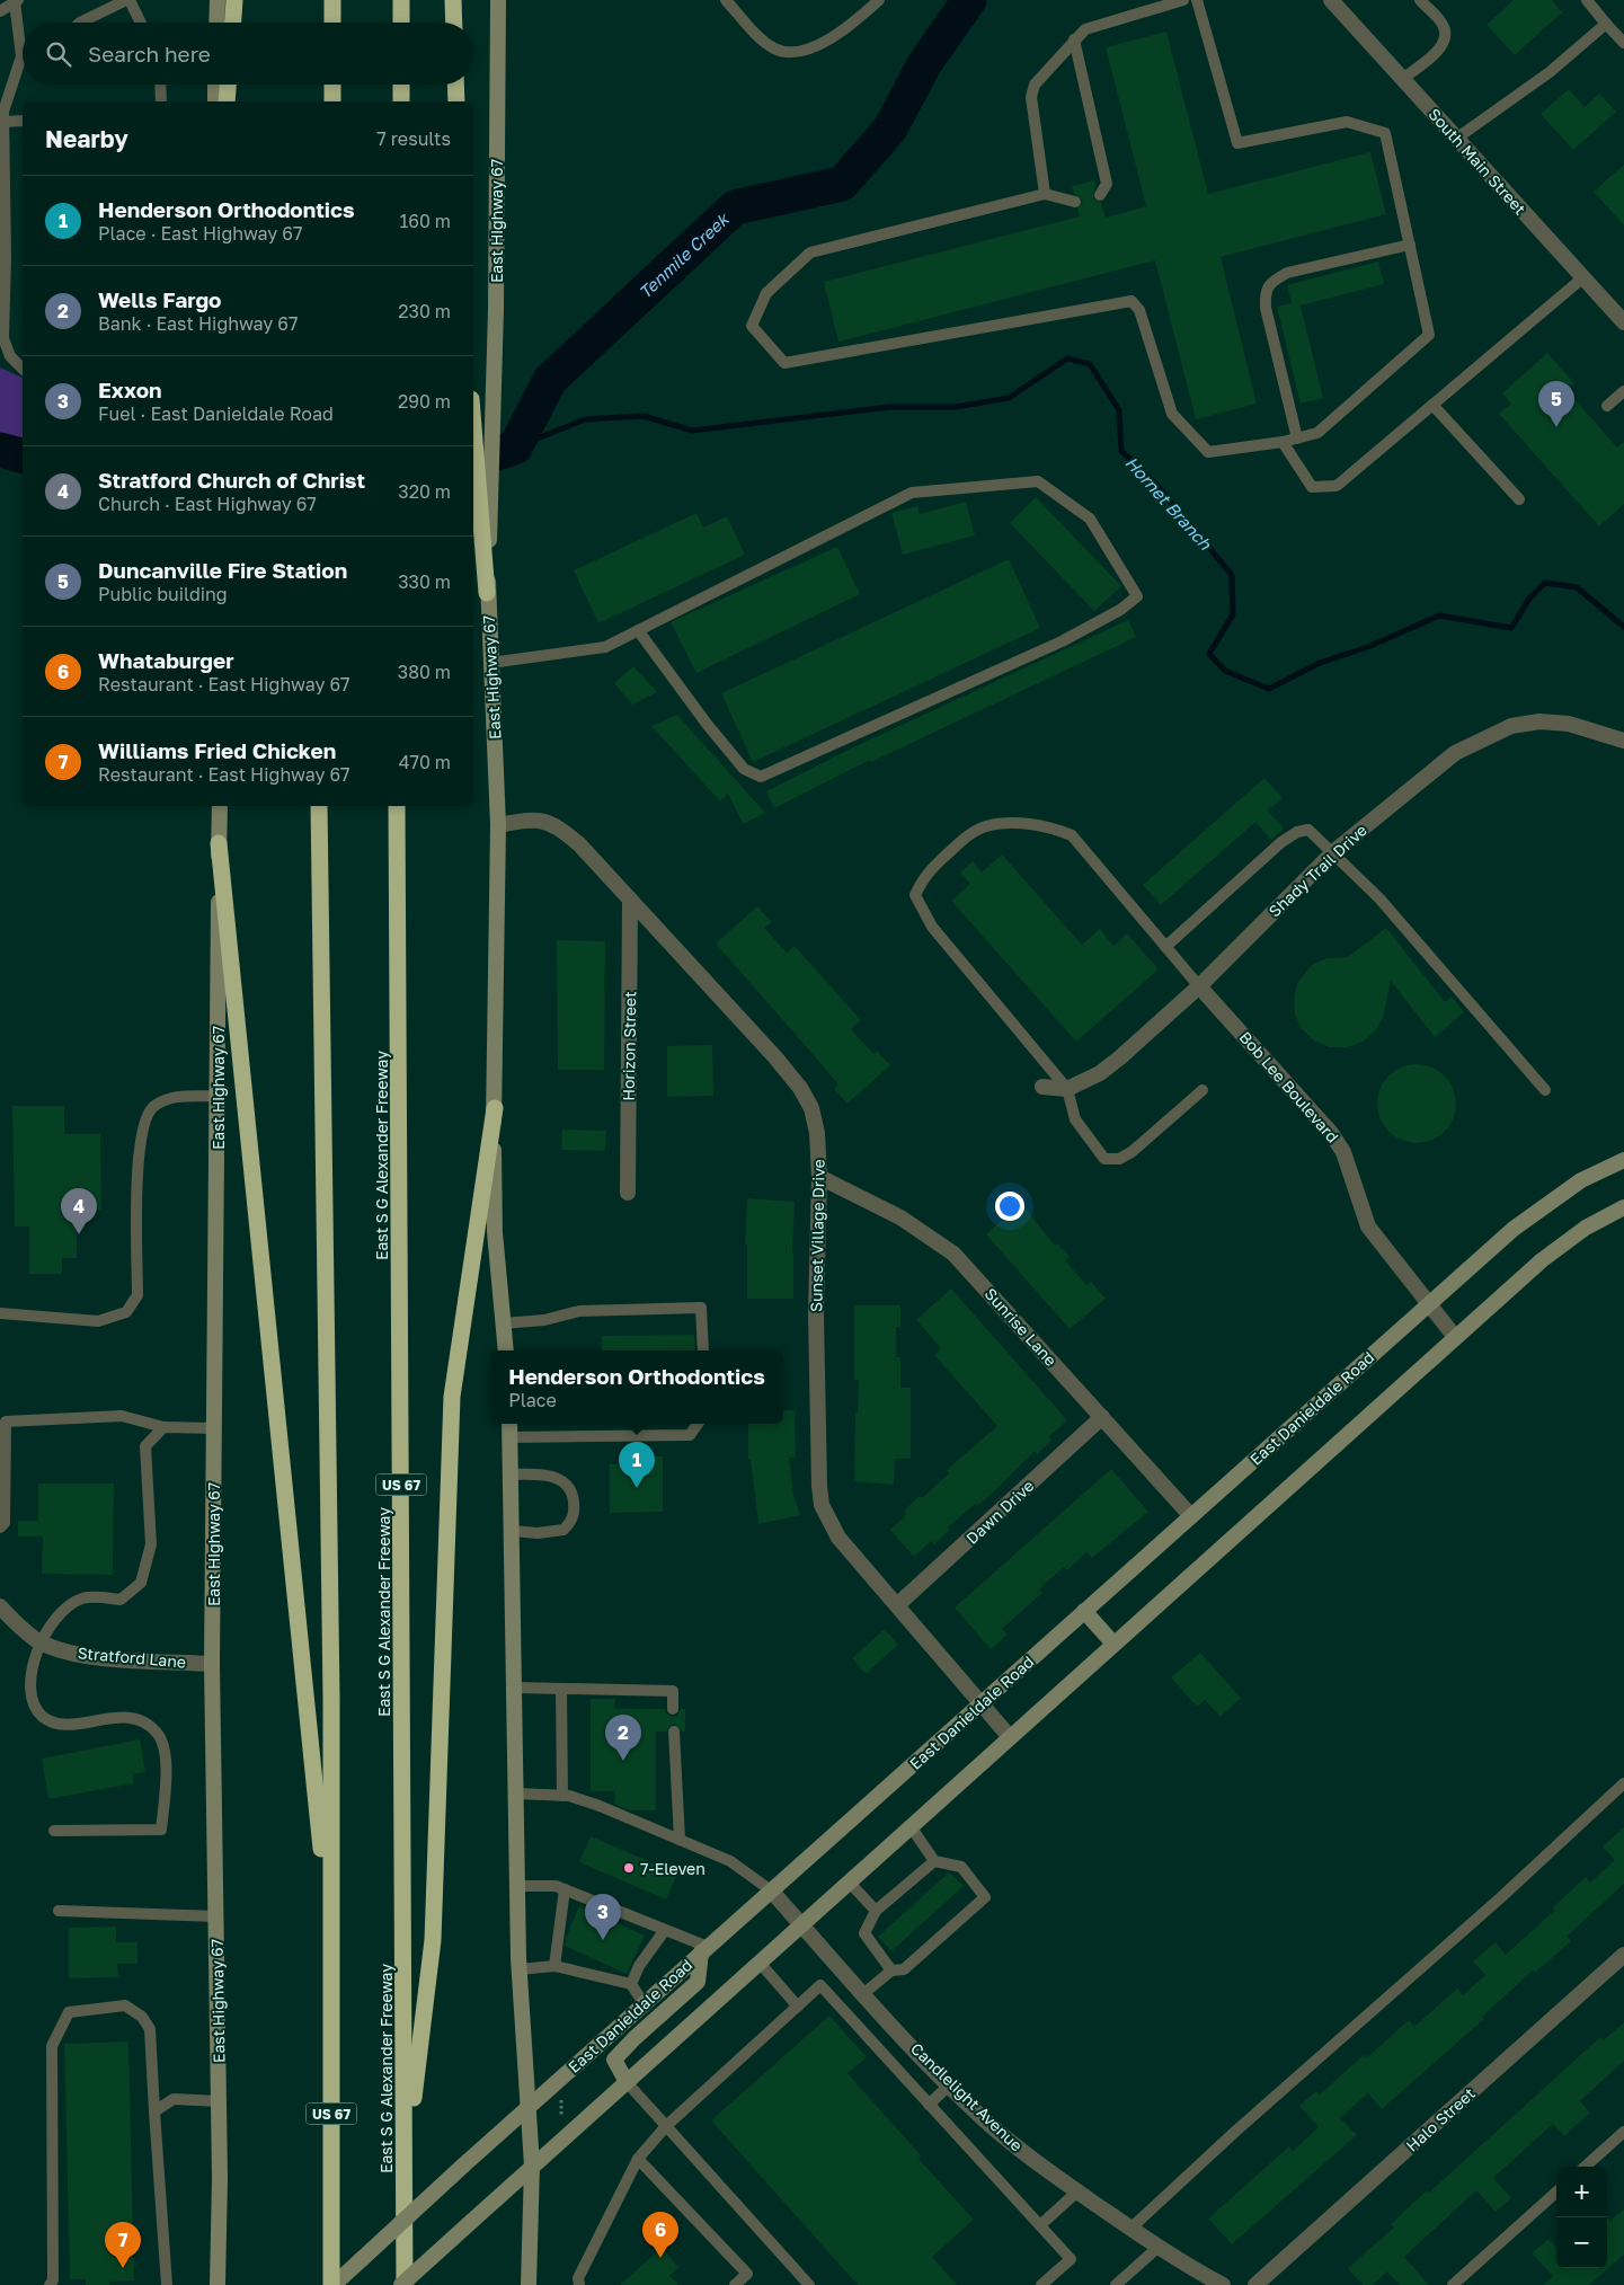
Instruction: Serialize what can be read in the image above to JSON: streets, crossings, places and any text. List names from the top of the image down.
{
  "streets": {
    "highway": ["East S G Alexander Freeway", "US 67"],
    "main road": ["East Highway 67", "East Danieldale Road"],
    "street": [
      "South Main Street",
      "Shady Trail Drive",
      "Horizon Street",
      "Bob Lee Boulevard",
      "Sunset Village Drive",
      "Sunrise Lane",
      "Dawn Drive",
      "Stratford Lane",
      "Candlelight Avenue",
      "Halo Street"
    ]
  },
  "crossings": [
    ["East Highway 67", "Sunset Village Drive"],
    ["East Highway 67", "Stratford Lane"],
    ["Shady Trail Drive", "Bob Lee Boulevard"],
    ["Horizon Street", "Sunset Village Drive"],
    ["Bob Lee Boulevard", "East Danieldale Road"],
    ["Sunset Village Drive", "Sunrise Lane"],
    ["Sunset Village Drive", "East Danieldale Road"],
    ["Sunset Village Drive", "Dawn Drive"],
    ["Sunrise Lane", "East Danieldale Road"],
    ["Sunrise Lane", "Dawn Drive"],
    ["East Danieldale Road", "US 67"],
    ["East Danieldale Road", "Candlelight Avenue"]
  ],
  "water": ["Tenmile Creek", "Hornet Branch"],
  "places": ["7-Eleven"],
  "page": {
    "search": "Search here",
    "heading": ["Nearby", "7 results"],
    "list": [
      {
        "mark": "1",
        "name": "Henderson Orthodontics",
        "note": "Place · East Highway 67",
        "value": "160 m"
      },
      {
        "mark": "2",
        "name": "Wells Fargo",
        "note": "Bank · East Highway 67",
        "value": "230 m"
      },
      {
        "mark": "3",
        "name": "Exxon",
        "note": "Fuel · East Danieldale Road",
        "value": "290 m"
      },
      {
        "mark": "4",
        "name": "Stratford Church of Christ",
        "note": "Church · East Highway 67",
        "value": "320 m"
      },
      {
        "mark": "5",
        "name": "Duncanville Fire Station",
        "note": "Public building",
        "value": "330 m"
      },
      {
        "mark": "6",
        "name": "Whataburger",
        "note": "Restaurant · East Highway 67",
        "value": "380 m"
      },
      {
        "mark": "7",
        "name": "Williams Fried Chicken",
        "note": "Restaurant · East Highway 67",
        "value": "470 m"
      }
    ],
    "pins": [
      "5",
      "4",
      "1",
      "2",
      "3",
      "6",
      "7"
    ],
    "popup": ["Henderson Orthodontics", "Place"],
    "map_buttons": ["+", "−"]
  }
}
